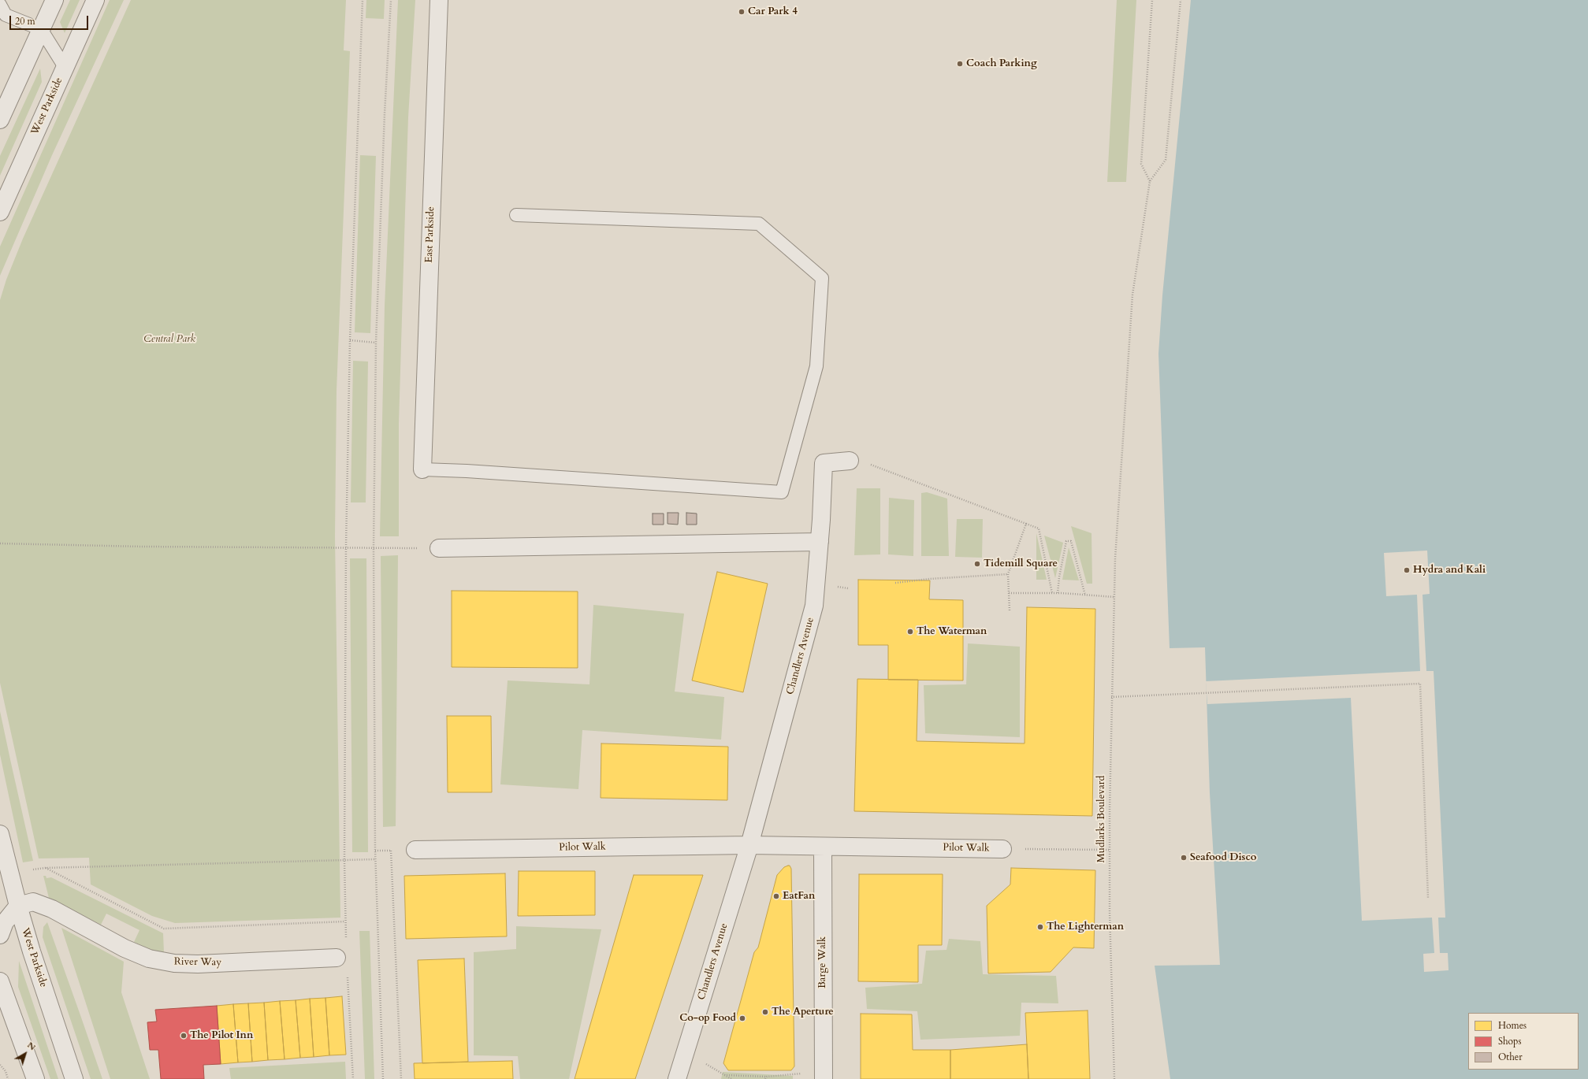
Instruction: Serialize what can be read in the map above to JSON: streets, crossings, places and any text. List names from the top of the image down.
{
  "streets": {
    "street": [
      "West Parkside",
      "East Parkside",
      "Chandlers Avenue",
      "Pilot Walk",
      "River Way",
      "Barge Walk"
    ],
    "path": ["Mudlarks Boulevard"]
  },
  "crossings": [
    ["West Parkside", "River Way"],
    ["Chandlers Avenue", "Pilot Walk"],
    ["Mudlarks Boulevard", "Pilot Walk"],
    ["Pilot Walk", "Barge Walk"]
  ],
  "parks": ["Central Park"],
  "places": [
    "Car Park 4",
    "Coach Parking",
    "Tidemill Square",
    "Hydra and Kali",
    "The Waterman",
    "Seafood Disco",
    "EatFan",
    "The Lighterman",
    "The Aperture",
    "Co-op Food",
    "The Pilot Inn"
  ],
  "legend": ["Homes", "Shops", "Other"],
  "scale_bar": "20 m",
  "north": "top right"
}
